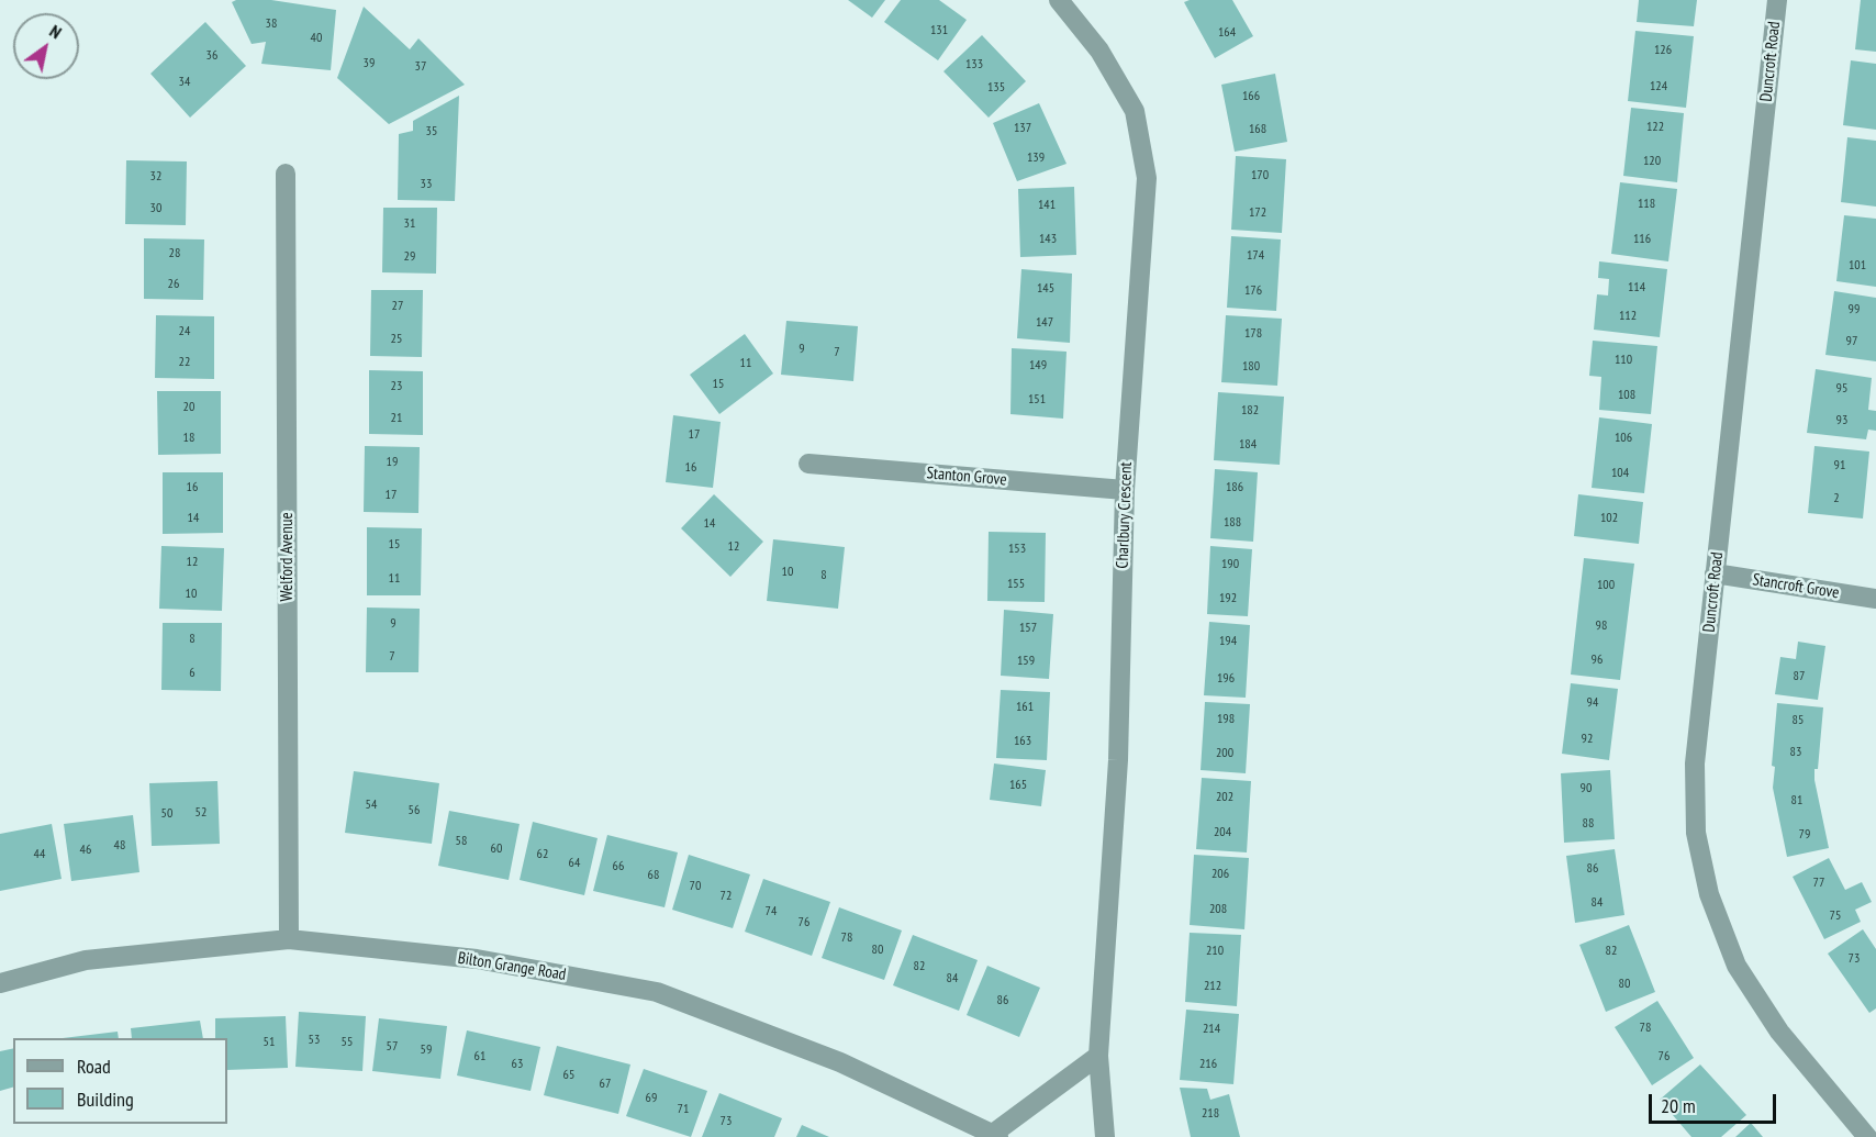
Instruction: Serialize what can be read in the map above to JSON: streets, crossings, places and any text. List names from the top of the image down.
{
  "streets": {
    "street": [
      "Duncroft Road",
      "Stanton Grove",
      "Charlbury Crescent",
      "Welford Avenue",
      "Stancroft Grove",
      "Bilton Grange Road"
    ]
  },
  "crossings": [
    ["Duncroft Road", "Stancroft Grove"],
    ["Stanton Grove", "Charlbury Crescent"],
    ["Welford Avenue", "Bilton Grange Road"]
  ],
  "house_numbers": [
    "38",
    "131",
    "164",
    "40",
    "126",
    "36",
    "39",
    "133",
    "37",
    "34",
    "124",
    "135",
    "166",
    "122",
    "137",
    "168",
    "35",
    "139",
    "120",
    "170",
    "32",
    "33",
    "118",
    "141",
    "30",
    "172",
    "31",
    "143",
    "116",
    "28",
    "174",
    "29",
    "101",
    "26",
    "114",
    "145",
    "176",
    "27",
    "99",
    "112",
    "147",
    "24",
    "178",
    "25",
    "97",
    "9",
    "7",
    "110",
    "22",
    "11",
    "149",
    "180",
    "15",
    "23",
    "95",
    "108",
    "151",
    "20",
    "182",
    "21",
    "93",
    "17",
    "18",
    "106",
    "184",
    "19",
    "91",
    "16",
    "104",
    "16",
    "186",
    "17",
    "2",
    "14",
    "102",
    "188",
    "14",
    "15",
    "12",
    "153",
    "12",
    "190",
    "10",
    "8",
    "11",
    "155",
    "100",
    "10",
    "192",
    "9",
    "98",
    "157",
    "8",
    "194",
    "7",
    "96",
    "159",
    "6",
    "87",
    "196",
    "94",
    "161",
    "198",
    "85",
    "92",
    "163",
    "83",
    "200",
    "165",
    "90",
    "202",
    "81",
    "54",
    "56",
    "52",
    "50",
    "88",
    "204",
    "79",
    "58",
    "48",
    "60",
    "46",
    "44",
    "62",
    "64",
    "66",
    "86",
    "206",
    "68",
    "77",
    "70",
    "72",
    "84",
    "208",
    "74",
    "75",
    "76",
    "78",
    "80",
    "210",
    "82",
    "73",
    "82",
    "84",
    "80",
    "212",
    "86",
    "78",
    "214",
    "53",
    "51",
    "55",
    "57",
    "59",
    "61",
    "76",
    "63",
    "216",
    "65",
    "67",
    "69",
    "71",
    "218",
    "73"
  ],
  "legend": ["Road", "Building"],
  "scale_bar": "20 m",
  "north": "top right"
}
